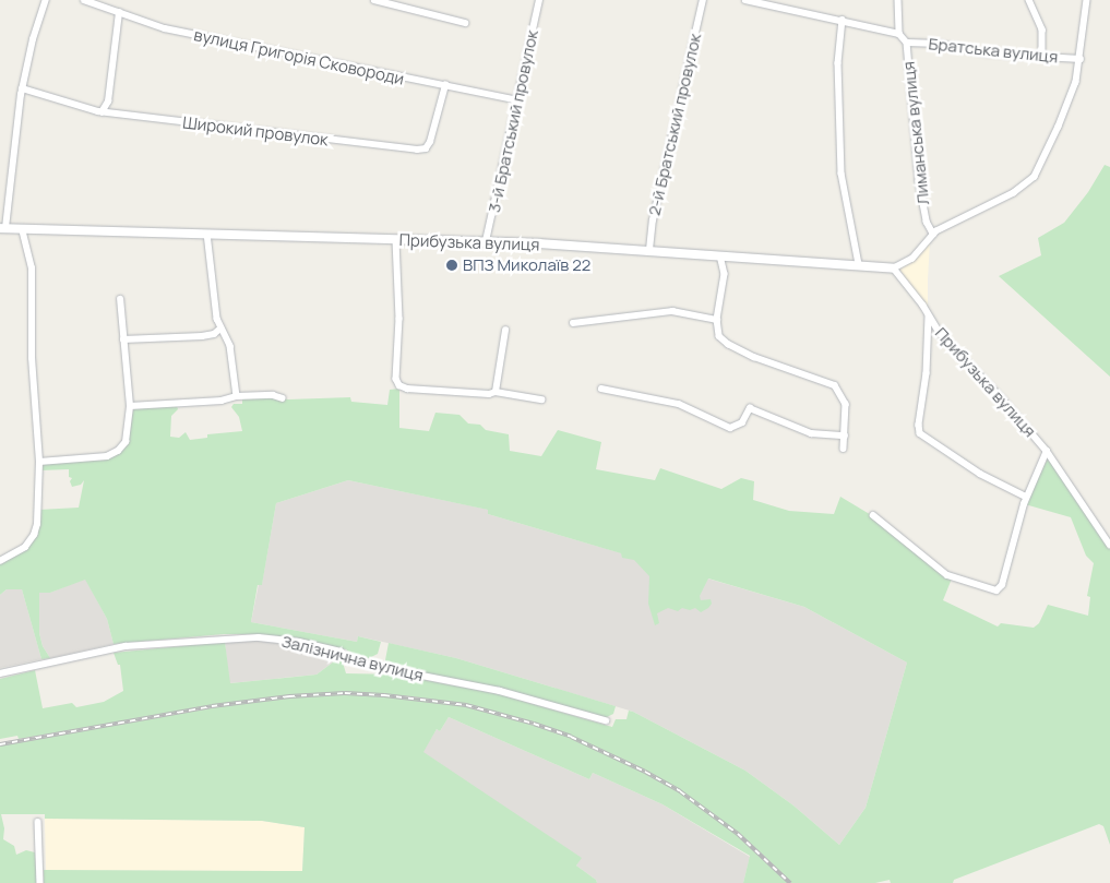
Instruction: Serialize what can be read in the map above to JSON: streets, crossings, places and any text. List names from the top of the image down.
{
  "streets": {
    "street": [
      "Братська вулиця",
      "вулиця Григорія Сковороди",
      "3-й Братський провулок",
      "2-й Братський провулок",
      "Широкий провулок",
      "Лиманська вулиця",
      "Прибузька вулиця",
      "Залізнична вулиця"
    ]
  },
  "crossings": [
    ["Братська вулиця", "Лиманська вулиця"],
    ["вулиця Григорія Сковороди", "3-й Братський провулок"],
    ["вулиця Григорія Сковороди", "Широкий провулок"],
    ["3-й Братський провулок", "Прибузька вулиця"],
    ["2-й Братський провулок", "Прибузька вулиця"]
  ],
  "places": ["ВПЗ Миколаїв 22"]
}
